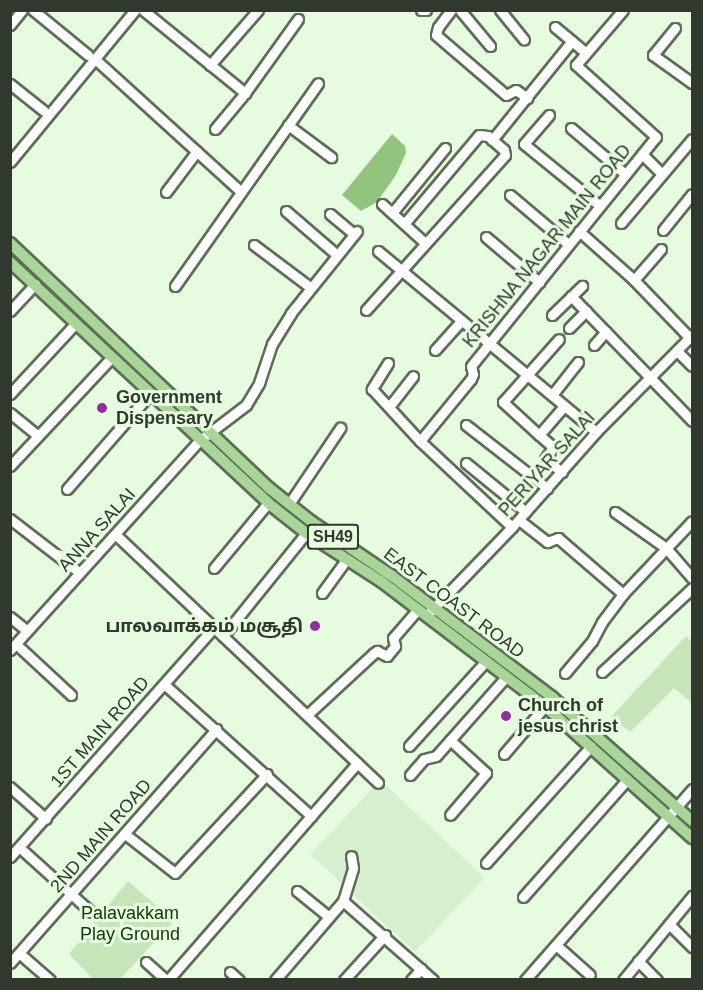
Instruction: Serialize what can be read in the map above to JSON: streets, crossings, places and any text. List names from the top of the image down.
{
  "streets": {
    "main road": ["SH49", "EAST COAST ROAD"],
    "street": [
      "KRISHNA NAGAR MAIN ROAD",
      "PERIYAR SALAI",
      "ANNA SALAI",
      "1ST MAIN ROAD",
      "2ND MAIN ROAD"
    ]
  },
  "crossings": [
    ["PERIYAR SALAI", "EAST COAST ROAD"],
    ["ANNA SALAI", "EAST COAST ROAD"]
  ],
  "parks": ["Palavakkam Play Ground"],
  "places": ["Government Dispensary", "பாலவாக்கம் மசூதி", "Church of jesus christ"]
}
